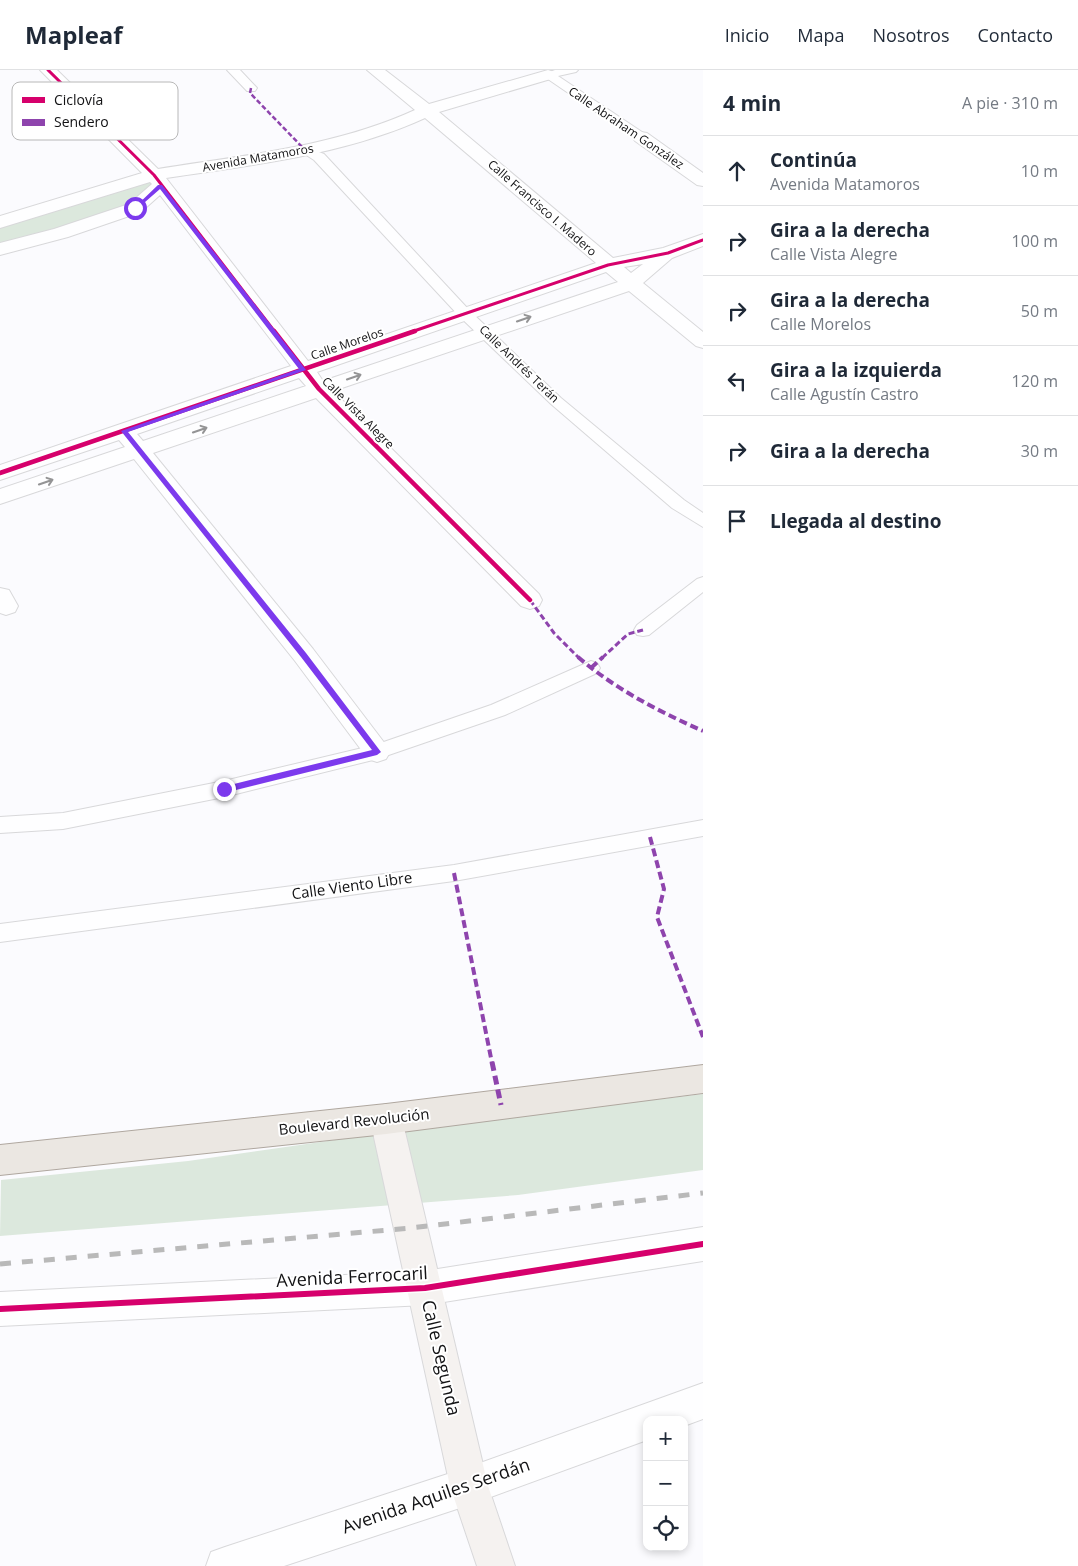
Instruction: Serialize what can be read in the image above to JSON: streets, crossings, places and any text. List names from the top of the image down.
{
  "streets": {
    "main road": ["Boulevard Revolución", "Calle Segunda"],
    "street": [
      "Calle Abraham González",
      "Avenida Matamoros",
      "Calle Francisco I. Madero",
      "Calle Morelos",
      "Calle Vista Alegre",
      "Avenida Ferrocaril",
      "Avenida Aquiles Serdán"
    ],
    "lane": ["Calle Andrés Terán", "Calle Viento Libre"]
  },
  "crossings": [
    ["Calle Abraham González", "Avenida Matamoros"],
    ["Avenida Matamoros", "Calle Francisco I. Madero"],
    ["Avenida Matamoros", "Calle Andrés Terán"],
    ["Avenida Matamoros", "Calle Vista Alegre"],
    ["Calle Francisco I. Madero", "Calle Morelos"],
    ["Calle Morelos", "Calle Andrés Terán"],
    ["Calle Morelos", "Calle Vista Alegre"],
    ["Boulevard Revolución", "Calle Segunda"],
    ["Avenida Ferrocaril", "Calle Segunda"],
    ["Calle Segunda", "Avenida Aquiles Serdán"]
  ],
  "legend": ["Ciclovía", "Sendero"],
  "page": {
    "header": "Mapleaf",
    "nav": [
      "Inicio",
      "Mapa",
      "Nosotros",
      "Contacto"
    ],
    "heading": ["4 min", "A pie · 310 m"],
    "list": [
      ["Continúa", "Avenida Matamoros", "10 m"],
      ["Gira a la derecha", "Calle Vista Alegre", "100 m"],
      ["Gira a la derecha", "Calle Morelos", "50 m"],
      ["Gira a la izquierda", "Calle Agustín Castro", "120 m"],
      ["Gira a la derecha", "30 m"],
      "Llegada al destino"
    ],
    "map_buttons": ["+", "−"]
  }
}
